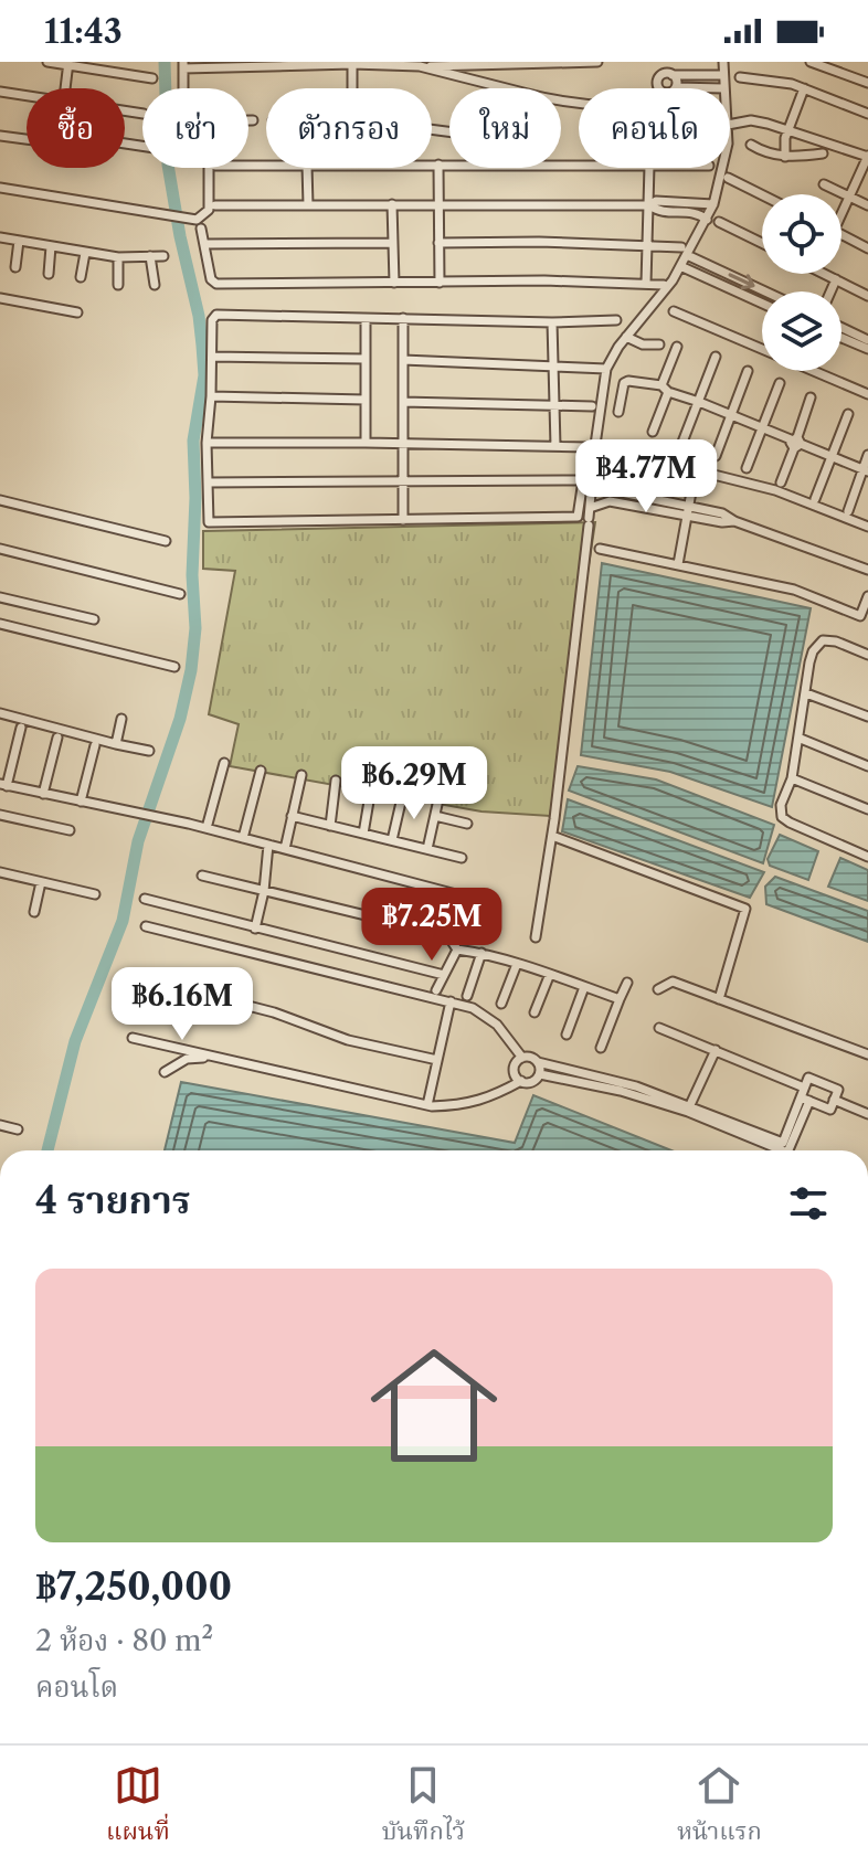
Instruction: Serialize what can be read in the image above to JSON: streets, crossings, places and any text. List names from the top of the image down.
{
  "page": {
    "status": "11:43",
    "chip": [
      "ซื้อ",
      "เช่า",
      "ตัวกรอง",
      "ใหม่",
      "คอนโด"
    ],
    "price": [
      "฿4.77M",
      "฿6.29M",
      "฿7.25M",
      "฿6.16M"
    ],
    "heading": "4 รายการ",
    "list": [
      {
        "name": "฿7,250,000",
        "note": "2 ห้อง · 80 m² · คอนโด"
      }
    ],
    "tabs": ["แผนที่", "บันทึกไว้", "หน้าแรก"]
  }
}
